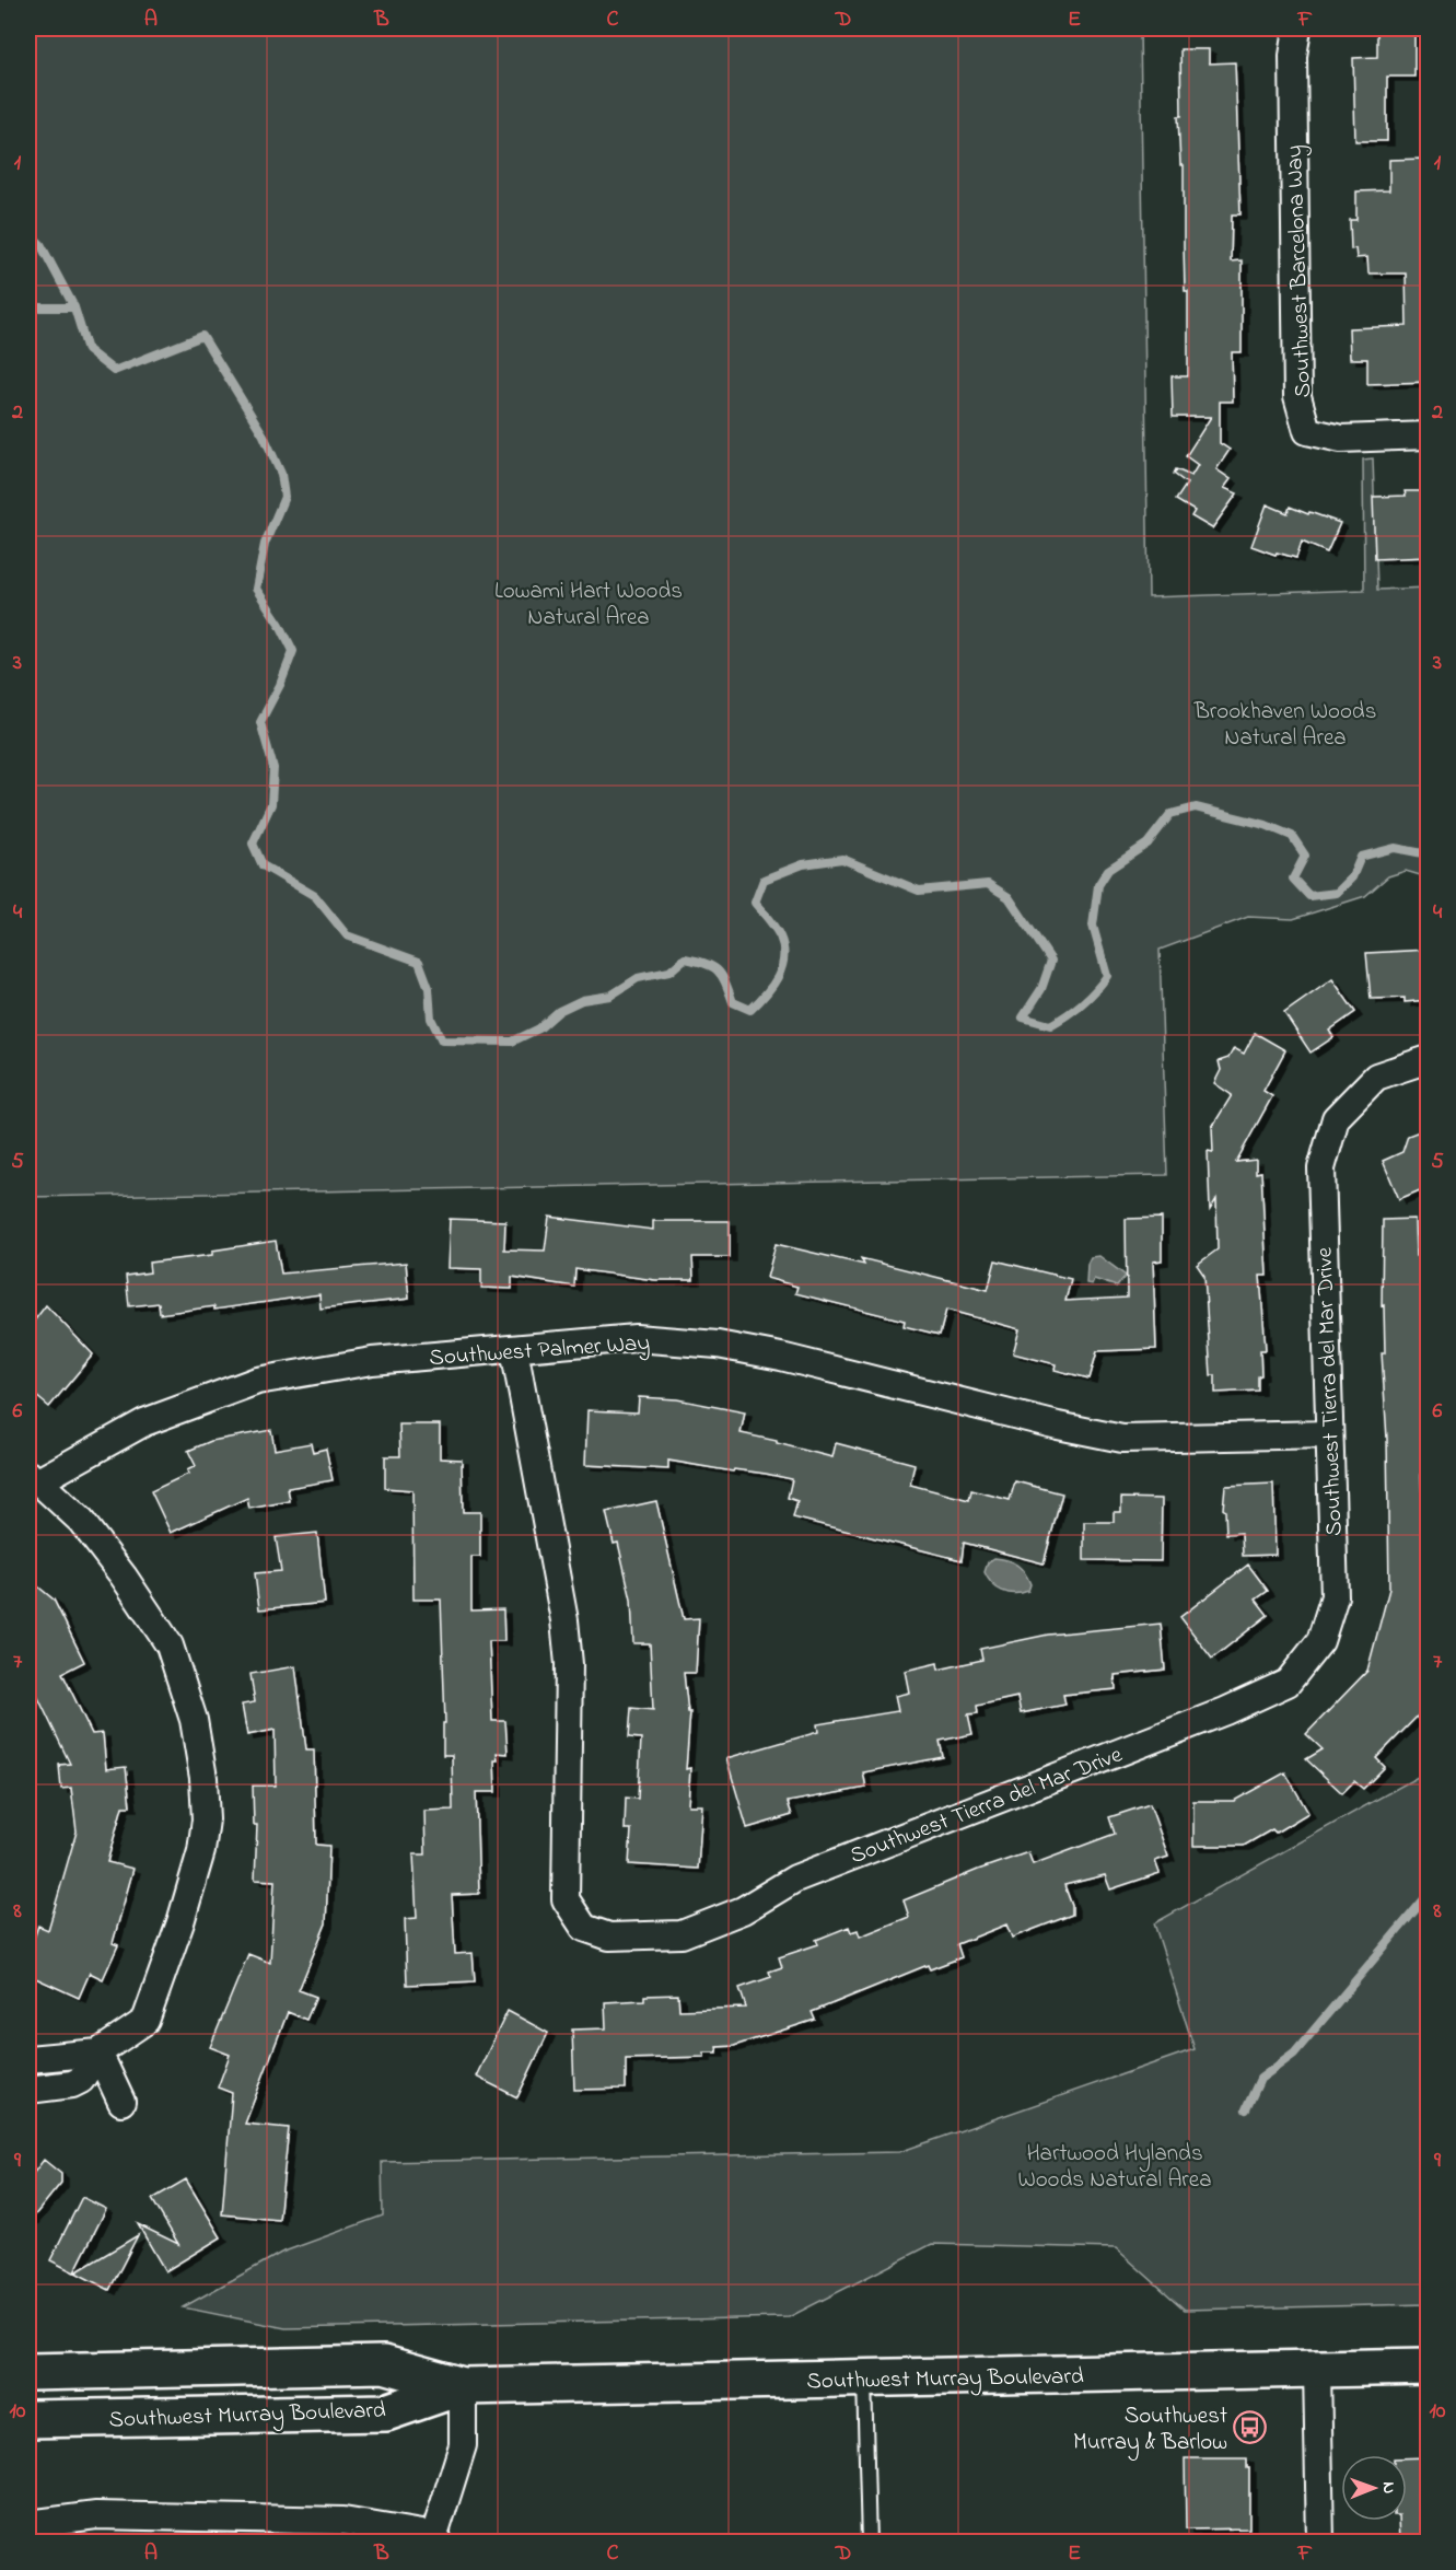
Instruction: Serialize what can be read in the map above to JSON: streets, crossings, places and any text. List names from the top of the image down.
{
  "streets": {
    "main road": ["Southwest Murray Boulevard"],
    "street": ["Southwest Barcelona Way", "Southwest Palmer Way", "Southwest Tierra del Mar Drive"]
  },
  "crossings": [
    ["Southwest Palmer Way", "Southwest Tierra del Mar Drive"]
  ],
  "parks": ["Lowami Hart Woods Natural Area", "Brookhaven Woods Natural Area", "Hartwood Hylands Woods Natural Area"],
  "places": {
    "bus stop": ["Southwest Murray & Barlow"]
  },
  "north": "right",
  "grid": {
    "columns": [
      "A",
      "B",
      "C",
      "D",
      "E",
      "F"
    ],
    "rows": [
      "1",
      "2",
      "3",
      "4",
      "5",
      "6",
      "7",
      "8",
      "9",
      "10"
    ]
  }
}
